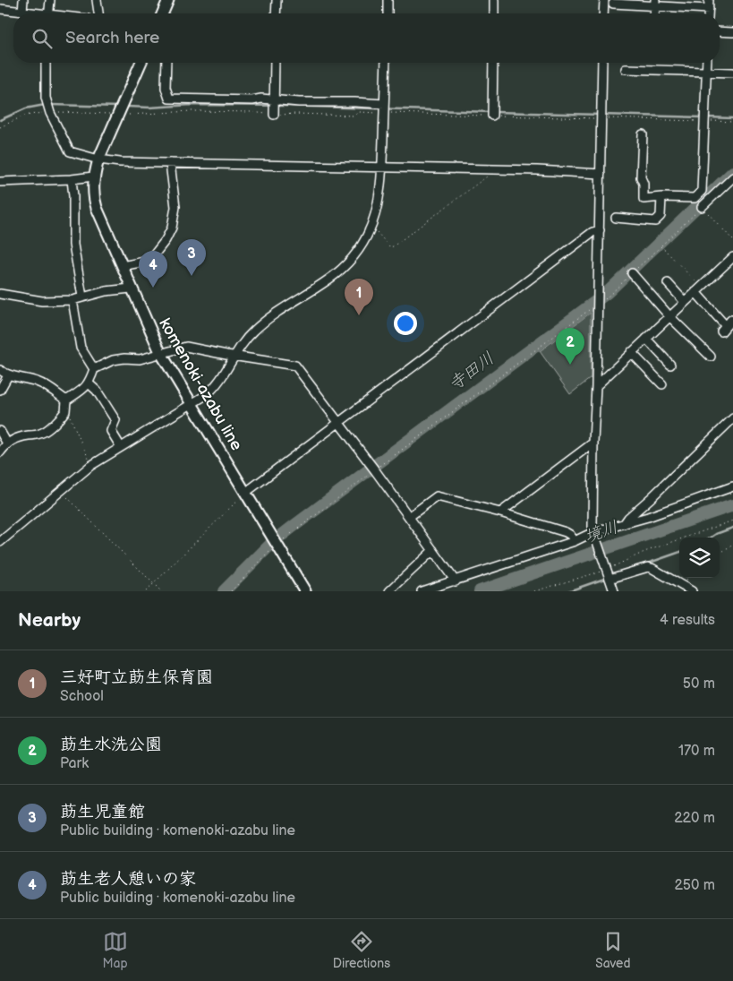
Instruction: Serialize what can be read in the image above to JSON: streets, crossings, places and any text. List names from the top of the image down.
{
  "streets": {
    "main road": ["komenoki-azabu line"]
  },
  "water": ["寺田川", "境川"],
  "page": {
    "search": "Search here",
    "pins": [
      "3",
      "4",
      "1",
      "2"
    ],
    "heading": ["Nearby", "4 results"],
    "list": [
      {
        "mark": "1",
        "name": "三好町立莇生保育園",
        "note": "School",
        "value": "50 m"
      },
      {
        "mark": "2",
        "name": "莇生水洗公園",
        "note": "Park",
        "value": "170 m"
      },
      {
        "mark": "3",
        "name": "莇生児童館",
        "note": "Public building · komenoki-azabu line",
        "value": "220 m"
      },
      {
        "mark": "4",
        "name": "莇生老人憩いの家",
        "note": "Public building · komenoki-azabu line",
        "value": "250 m"
      }
    ],
    "nav": ["Map", "Directions", "Saved"]
  }
}
